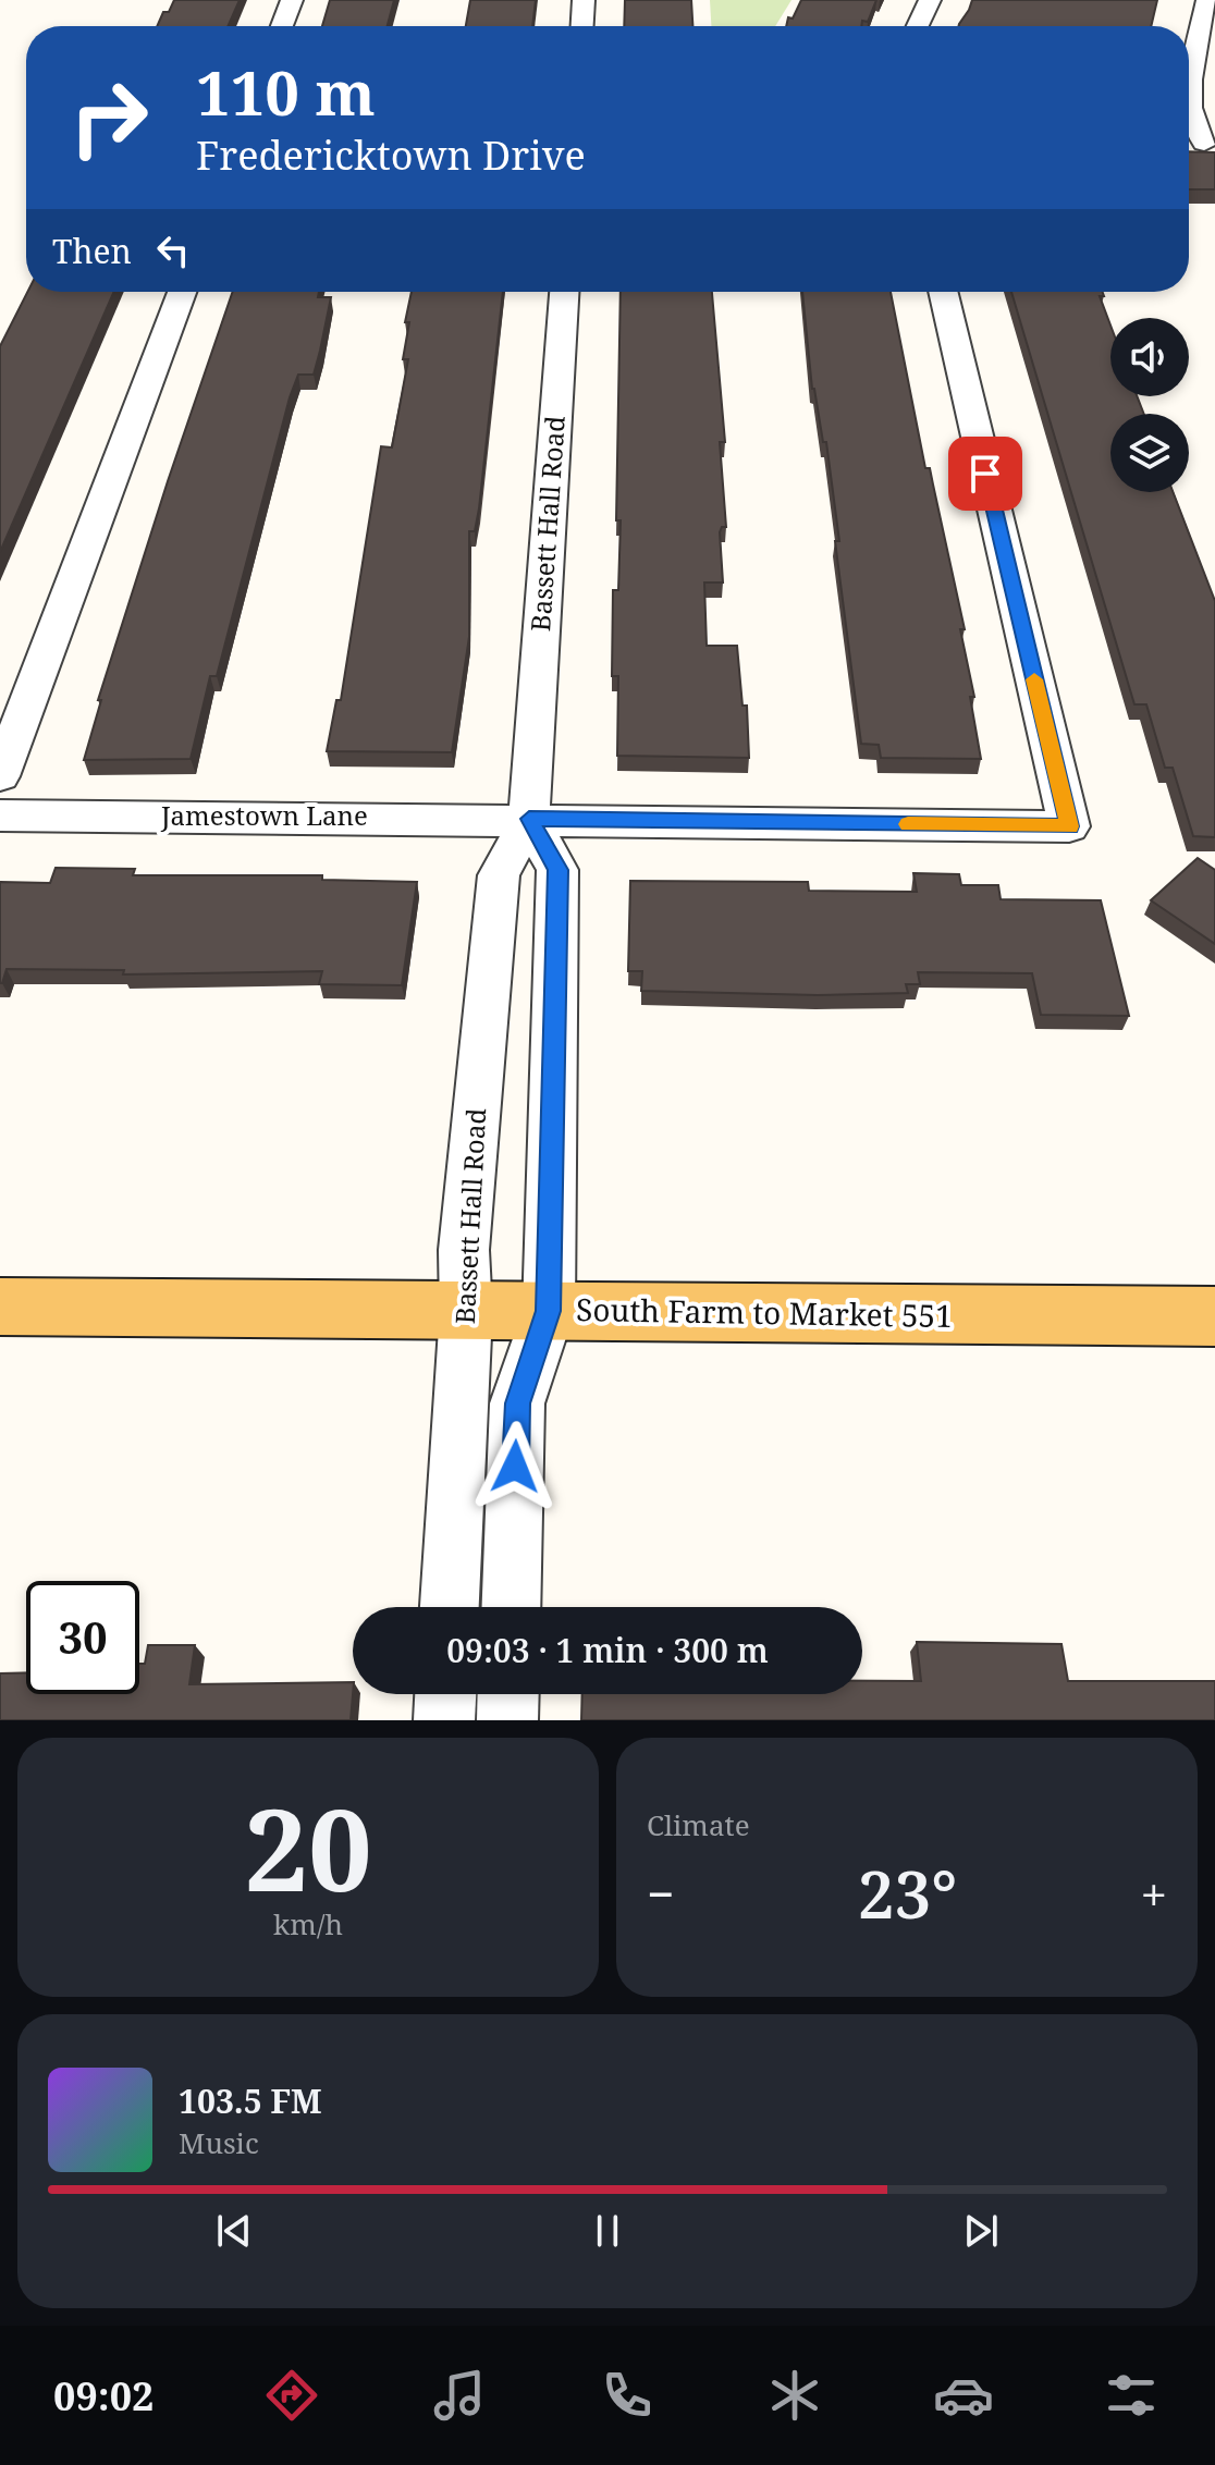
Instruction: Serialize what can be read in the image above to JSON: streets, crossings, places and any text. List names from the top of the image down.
{
  "streets": {
    "main road": ["South Farm to Market 551"],
    "street": ["Bassett Hall Road", "Jamestown Lane"]
  },
  "crossings": [
    ["Bassett Hall Road", "Jamestown Lane"],
    ["Bassett Hall Road", "South Farm to Market 551"]
  ],
  "page": {
    "turn": ["110 m", "Fredericktown Drive"],
    "then": "Then",
    "limit": "30",
    "trip": "09:03 · 1 min · 300 m",
    "tile": [
      ["20", "km/h"],
      "Climate"
    ],
    "heat": ["−", "23°", "+"],
    "song": ["103.5 FM", "Music"],
    "tabs": "09:02"
  }
}
